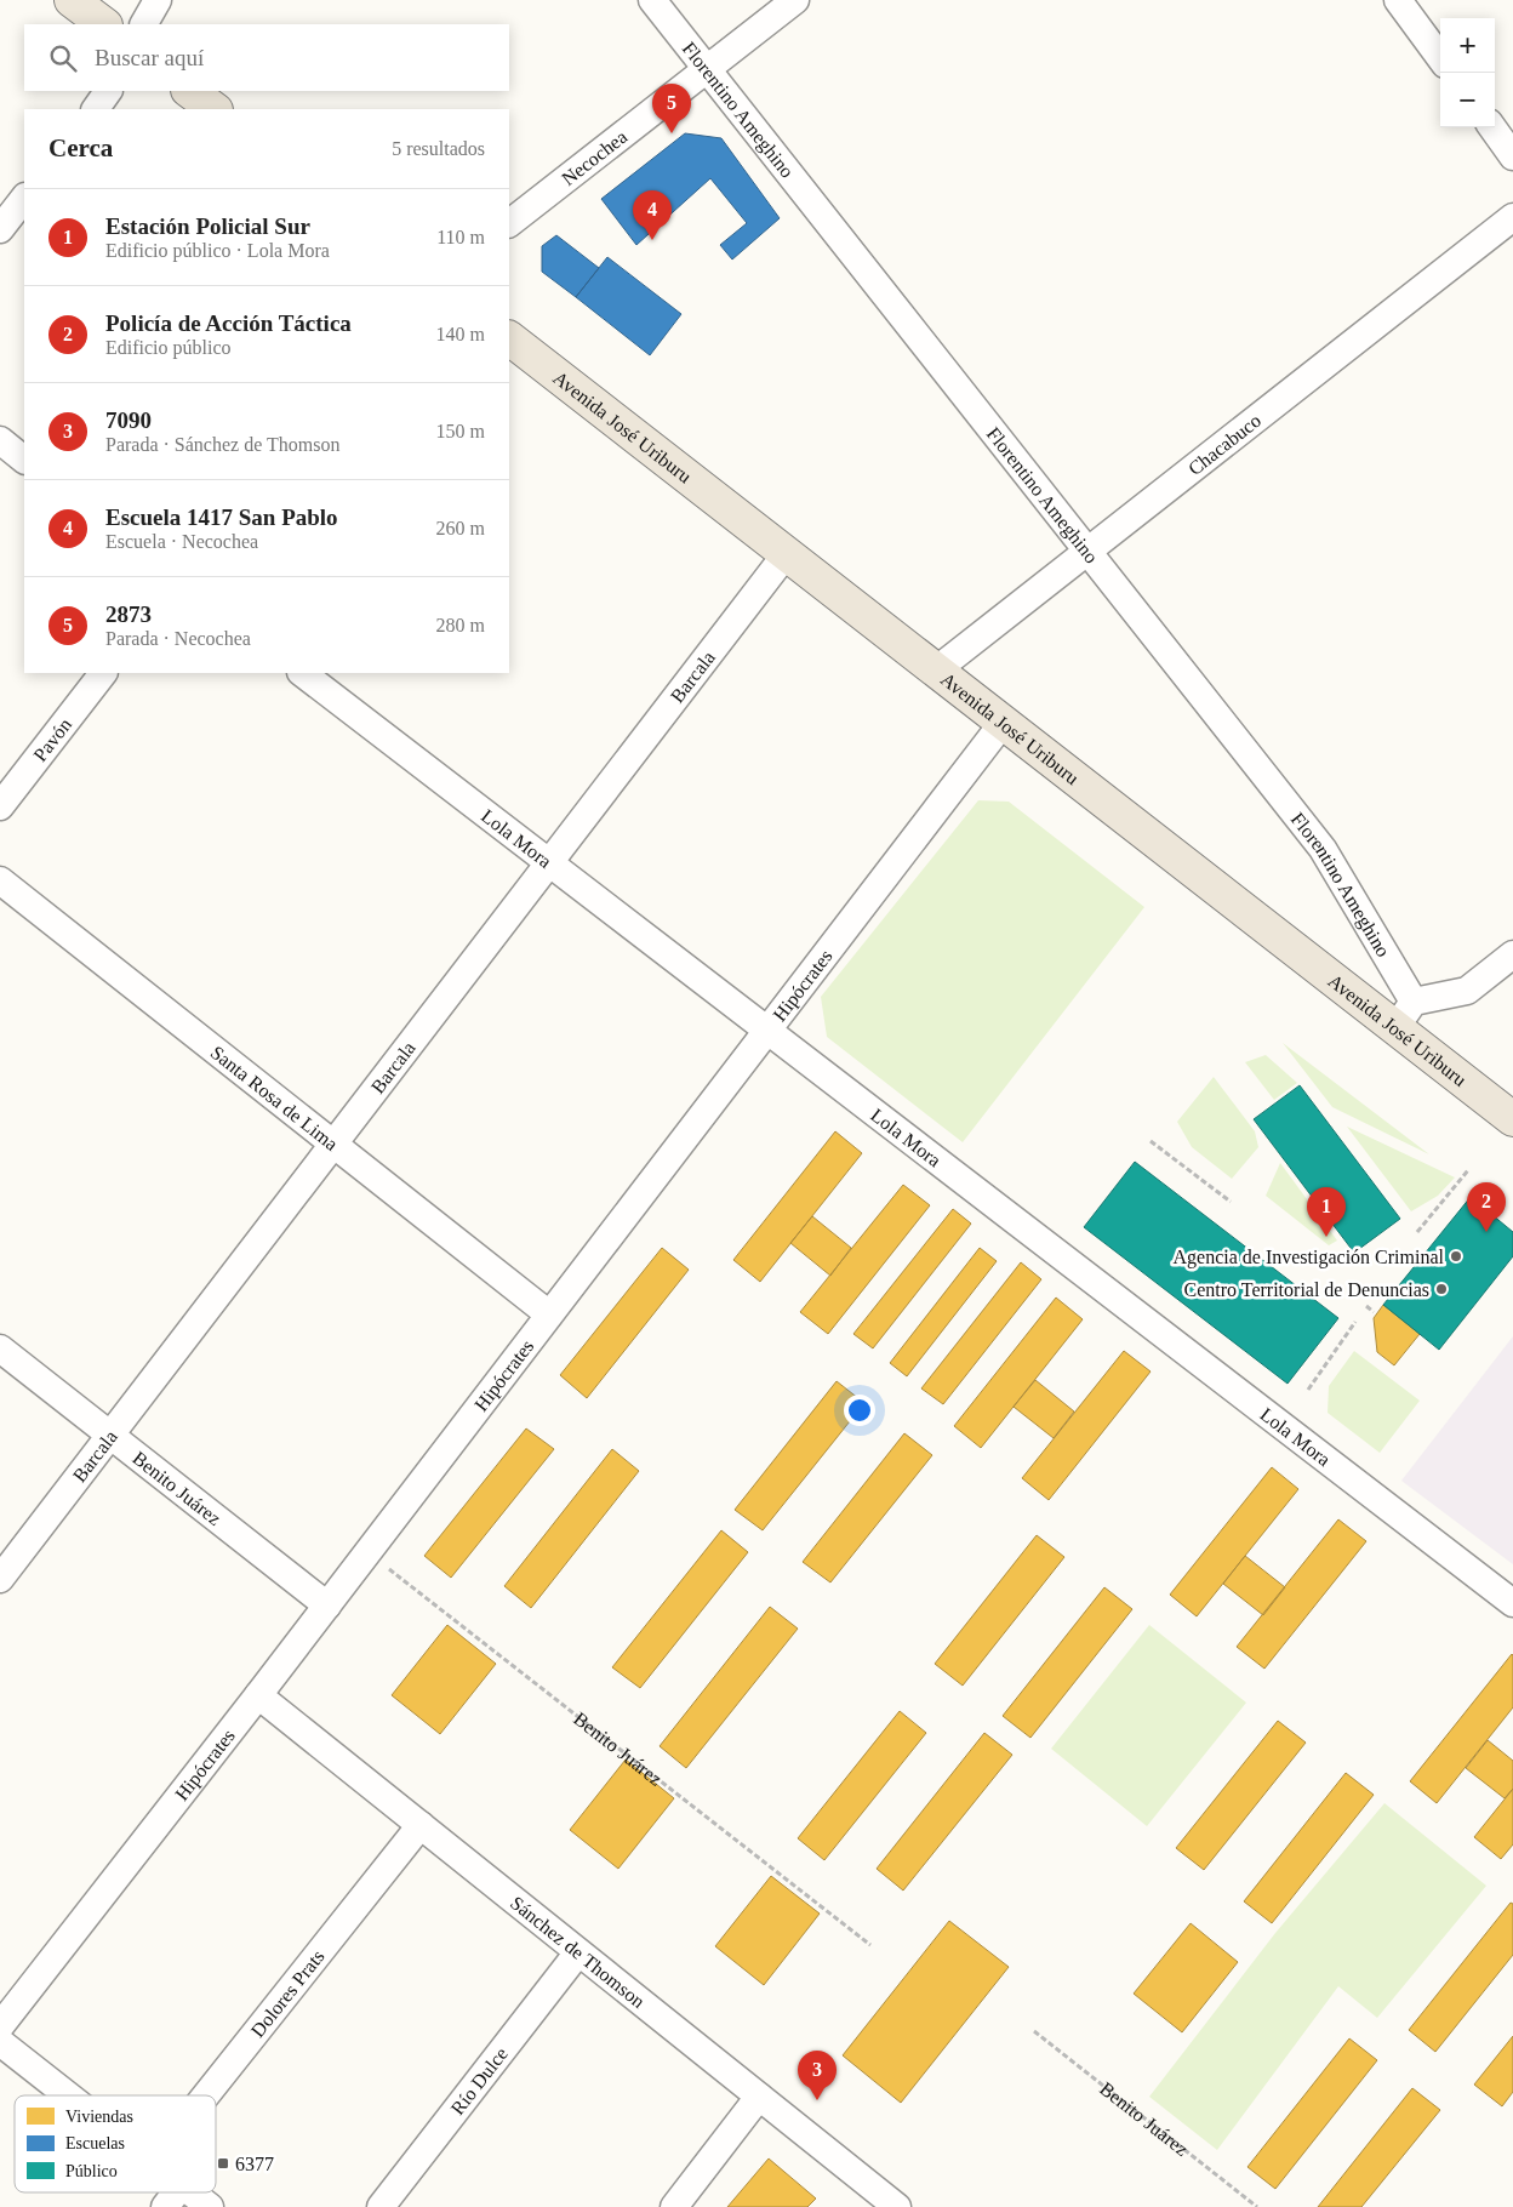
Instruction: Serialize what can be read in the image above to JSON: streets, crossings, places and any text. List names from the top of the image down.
{
  "streets": {
    "main road": ["Avenida José Uriburu"],
    "street": [
      "Florentino Ameghino",
      "Necochea",
      "Chacabuco",
      "Barcala",
      "Pavón",
      "Lola Mora",
      "Hipócrates",
      "Santa Rosa de Lima",
      "Benito Juárez",
      "Sánchez de Thomson",
      "Dolores Prats",
      "Río Dulce"
    ]
  },
  "crossings": [
    ["Florentino Ameghino", "Necochea"],
    ["Florentino Ameghino", "Avenida José Uriburu"],
    ["Florentino Ameghino", "Chacabuco"],
    ["Avenida José Uriburu", "Chacabuco"],
    ["Avenida José Uriburu", "Barcala"],
    ["Avenida José Uriburu", "Hipócrates"],
    ["Barcala", "Lola Mora"],
    ["Barcala", "Santa Rosa de Lima"],
    ["Barcala", "Benito Juárez"],
    ["Lola Mora", "Hipócrates"],
    ["Hipócrates", "Santa Rosa de Lima"],
    ["Hipócrates", "Benito Juárez"],
    ["Hipócrates", "Sánchez de Thomson"],
    ["Sánchez de Thomson", "Dolores Prats"],
    ["Sánchez de Thomson", "Río Dulce"]
  ],
  "places": {
    "other": ["Agencia de Investigación Criminal", "Centro Territorial de Denuncias"],
    "transit": ["6377"]
  },
  "legend": ["Viviendas", "Escuelas", "Público"],
  "page": {
    "map_buttons": ["+", "−"],
    "search": "Buscar aquí",
    "pins": [
      "5",
      "4",
      "2",
      "1",
      "3"
    ],
    "heading": ["Cerca", "5 resultados"],
    "list": [
      {
        "mark": "1",
        "name": "Estación Policial Sur",
        "note": "Edificio público · Lola Mora",
        "value": "110 m"
      },
      {
        "mark": "2",
        "name": "Policía de Acción Táctica",
        "note": "Edificio público",
        "value": "140 m"
      },
      {
        "mark": "3",
        "name": "7090",
        "note": "Parada · Sánchez de Thomson",
        "value": "150 m"
      },
      {
        "mark": "4",
        "name": "Escuela 1417 San Pablo",
        "note": "Escuela · Necochea",
        "value": "260 m"
      },
      {
        "mark": "5",
        "name": "2873",
        "note": "Parada · Necochea",
        "value": "280 m"
      }
    ]
  }
}
